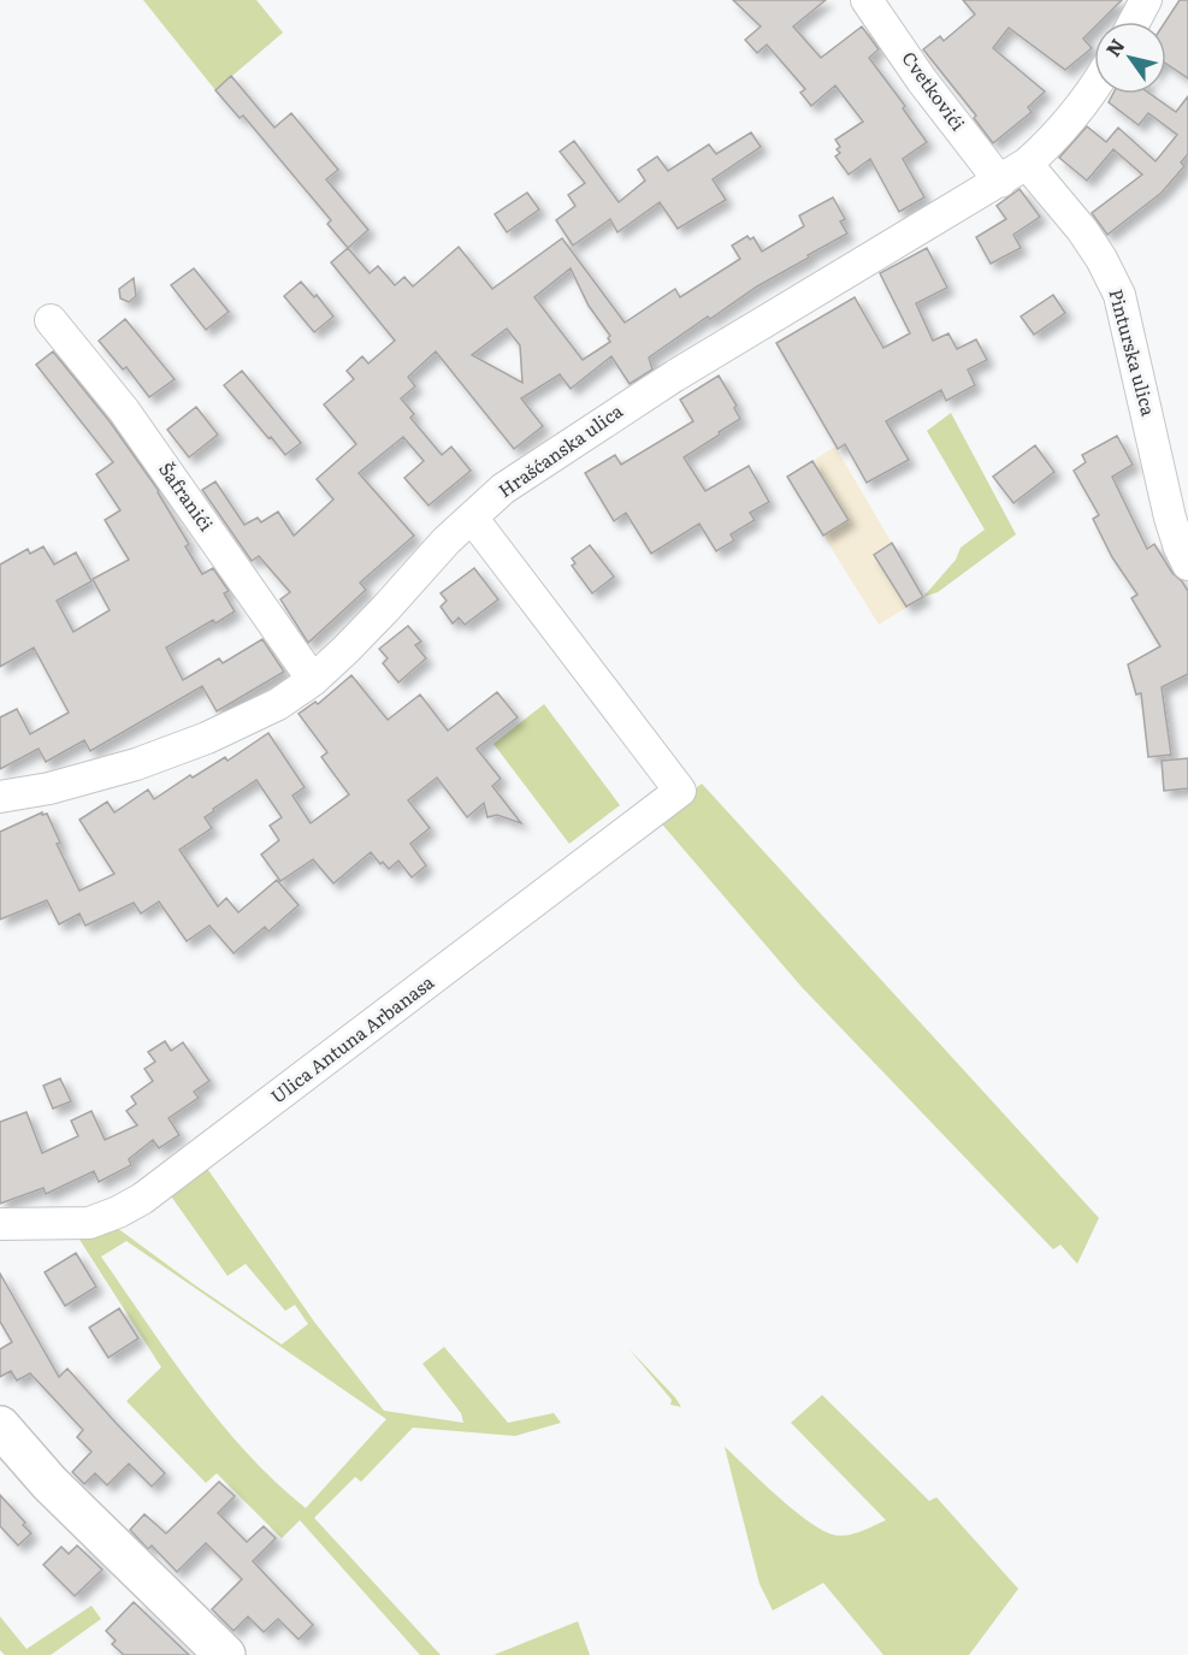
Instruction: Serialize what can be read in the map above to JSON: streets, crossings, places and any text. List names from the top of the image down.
{
  "streets": {
    "street": [
      "Cvetkovići",
      "Pinturska ulica",
      "Hrašćanska ulica",
      "Šafranići",
      "Ulica Antuna Arbanasa"
    ]
  },
  "crossings": [
    ["Cvetkovići", "Hrašćanska ulica"],
    ["Pinturska ulica", "Hrašćanska ulica"],
    ["Hrašćanska ulica", "Šafranići"],
    ["Hrašćanska ulica", "Ulica Antuna Arbanasa"]
  ],
  "north": "top left"
}
